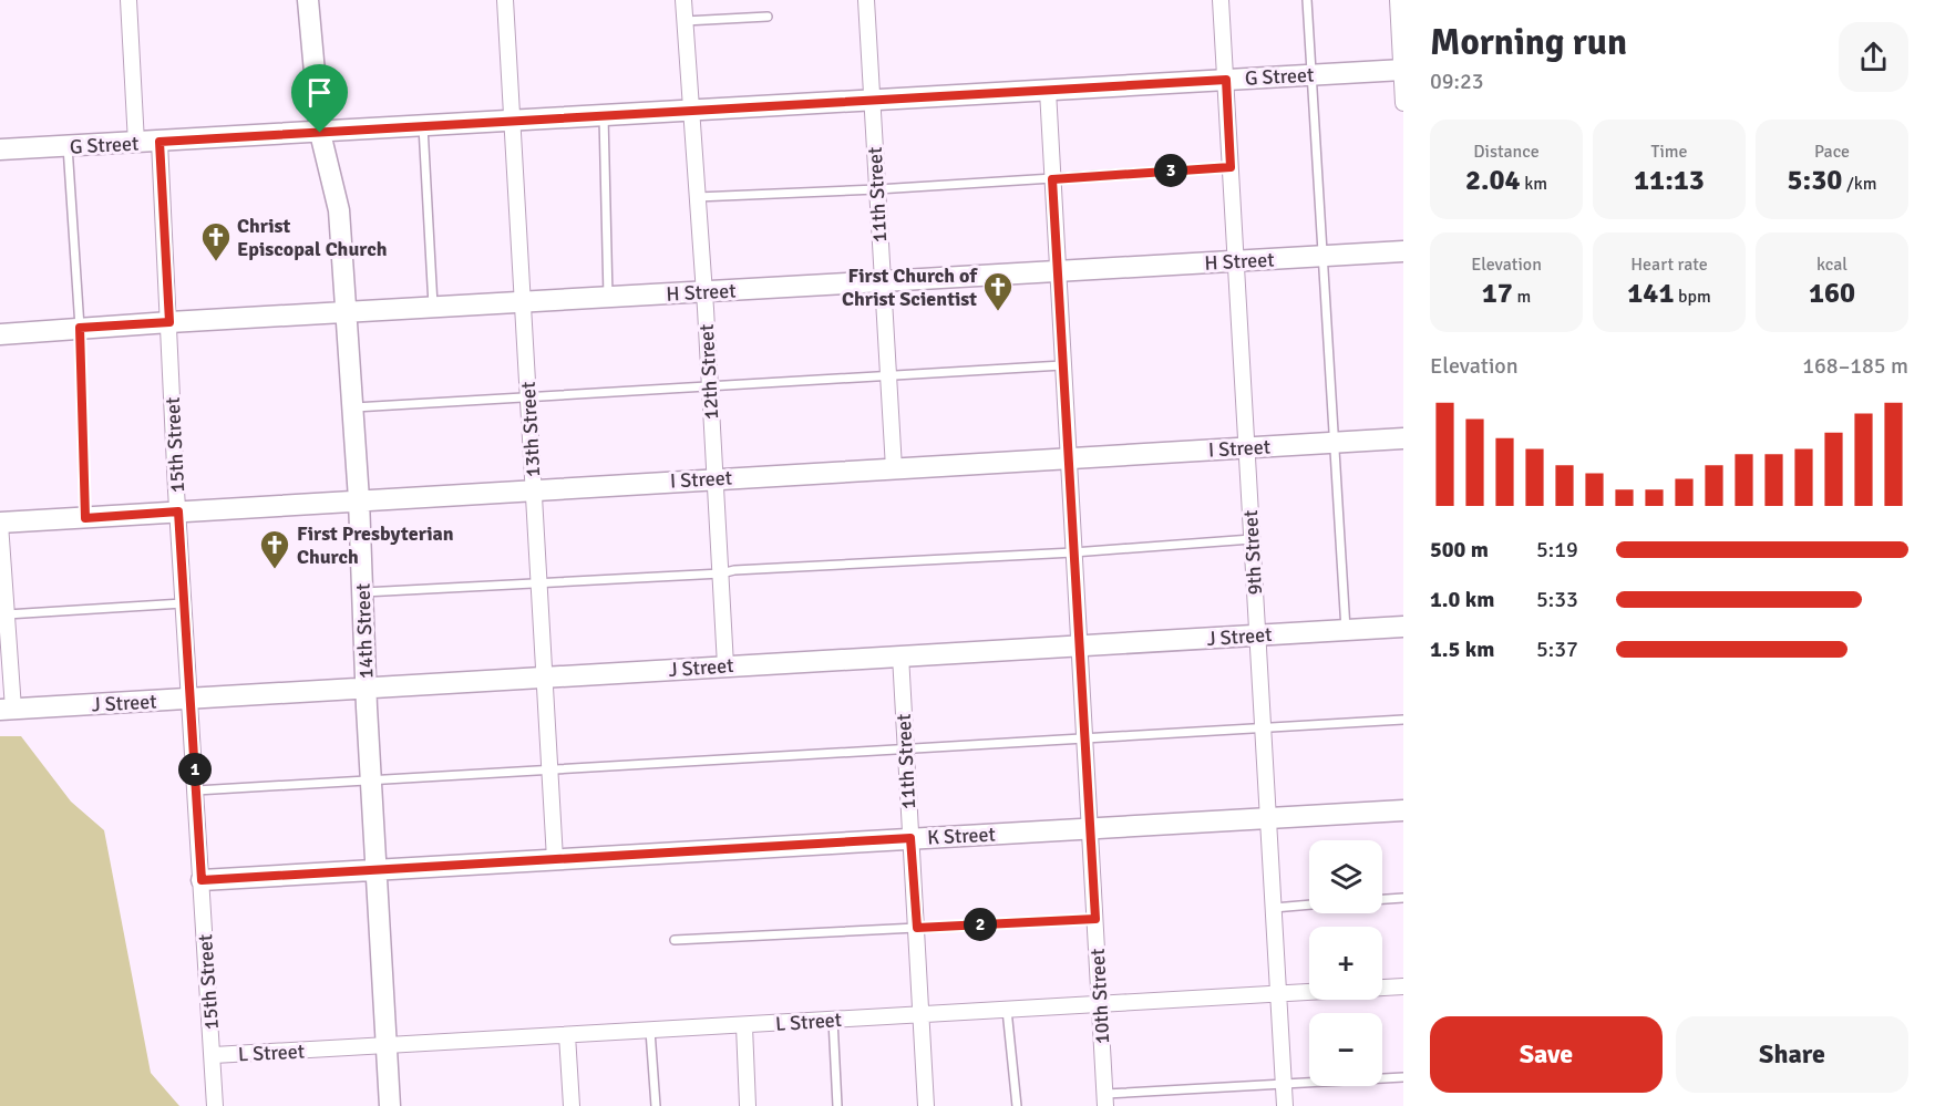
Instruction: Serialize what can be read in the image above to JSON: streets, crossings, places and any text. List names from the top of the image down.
{
  "streets": {
    "street": [
      "G Street",
      "11th Street",
      "H Street",
      "12th Street",
      "13th Street",
      "15th Street",
      "I Street",
      "9th Street",
      "14th Street",
      "J Street",
      "K Street",
      "10th Street",
      "L Street"
    ]
  },
  "crossings": [
    ["G Street", "11th Street"],
    ["G Street", "12th Street"],
    ["G Street", "13th Street"],
    ["G Street", "15th Street"],
    ["G Street", "9th Street"],
    ["G Street", "14th Street"],
    ["G Street", "10th Street"],
    ["11th Street", "H Street"],
    ["11th Street", "I Street"],
    ["11th Street", "J Street"],
    ["11th Street", "K Street"],
    ["11th Street", "L Street"],
    ["H Street", "12th Street"],
    ["H Street", "13th Street"],
    ["H Street", "15th Street"],
    ["H Street", "9th Street"],
    ["H Street", "14th Street"],
    ["H Street", "10th Street"],
    ["12th Street", "I Street"],
    ["12th Street", "J Street"],
    ["13th Street", "I Street"],
    ["13th Street", "J Street"],
    ["13th Street", "K Street"],
    ["15th Street", "I Street"],
    ["15th Street", "J Street"],
    ["15th Street", "K Street"],
    ["15th Street", "L Street"],
    ["I Street", "9th Street"],
    ["I Street", "14th Street"],
    ["I Street", "10th Street"],
    ["9th Street", "J Street"],
    ["9th Street", "K Street"],
    ["9th Street", "L Street"],
    ["14th Street", "J Street"],
    ["14th Street", "K Street"],
    ["14th Street", "L Street"],
    ["J Street", "10th Street"],
    ["K Street", "10th Street"],
    ["10th Street", "L Street"]
  ],
  "places": {
    "church": ["Christ Episcopal Church", "First Church of Christ Scientist", "First Presbyterian Church"]
  },
  "page": {
    "heading": ["Morning run", "09:23"],
    "stats": [
      ["Distance", "2.04 km"],
      ["Time", "11:13"],
      ["Pace", "5:30 /km"],
      ["Elevation", "17 m"],
      ["Heart rate", "141 bpm"],
      ["kcal", "160"]
    ],
    "pins": ["3", "1", "2"],
    "chart": ["Elevation", "168–185 m"],
    "list": [
      {
        "name": "500 m",
        "note": "5:19"
      },
      {
        "name": "1.0 km",
        "note": "5:33"
      },
      {
        "name": "1.5 km",
        "note": "5:37"
      }
    ],
    "map_buttons": ["+", "−"],
    "buttons": ["Save", "Share"]
  }
}
